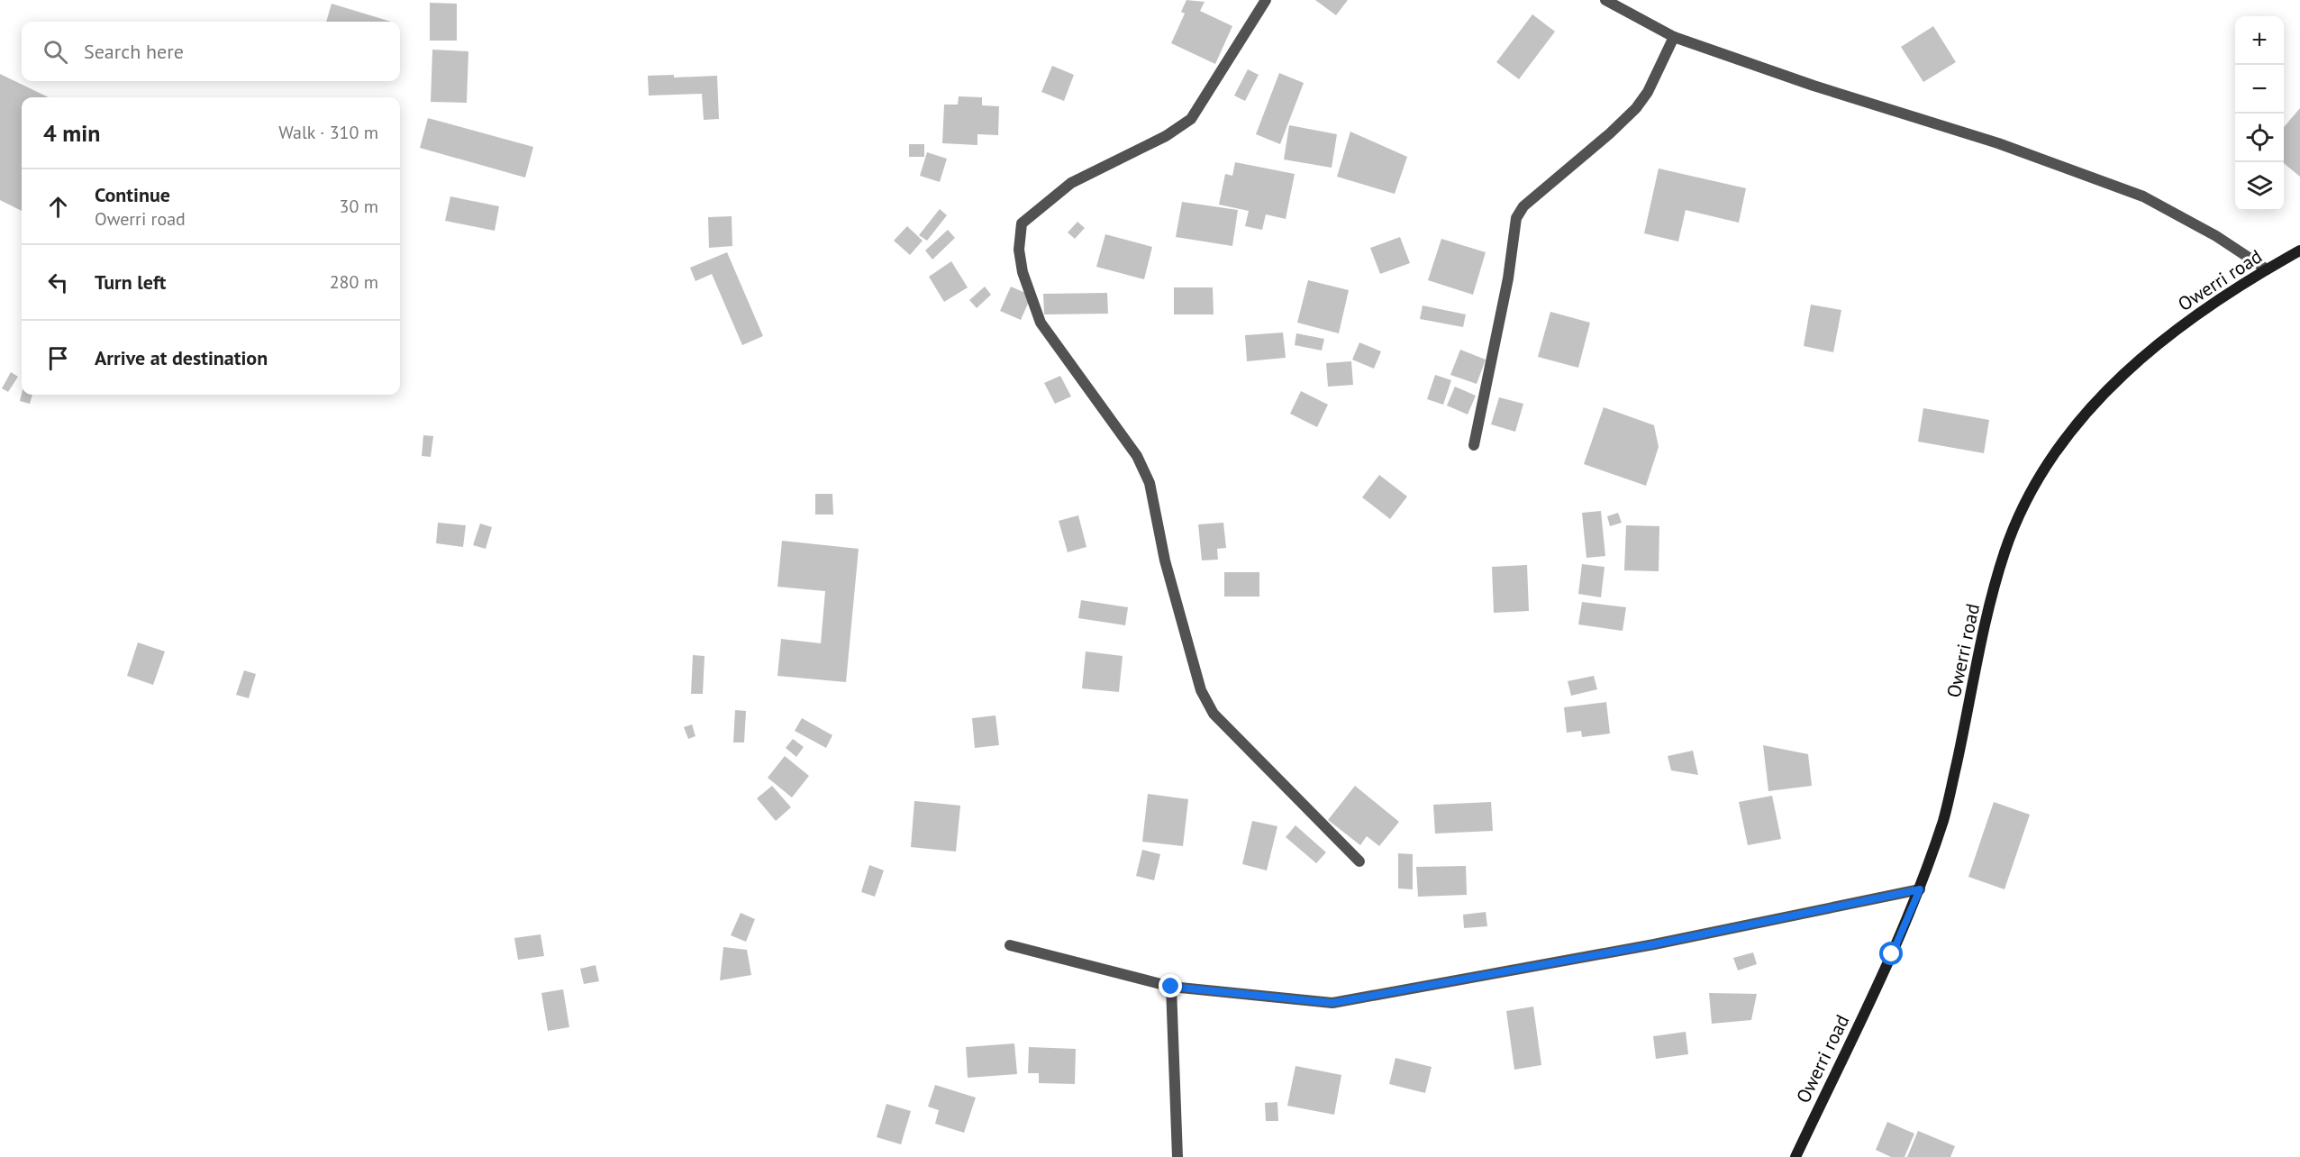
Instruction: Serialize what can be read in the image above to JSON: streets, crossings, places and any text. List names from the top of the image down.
{
  "streets": {
    "main road": ["Owerri road"]
  },
  "page": {
    "map_buttons": ["+", "−"],
    "search": "Search here",
    "heading": ["4 min", "Walk · 310 m"],
    "list": [
      ["Continue", "Owerri road", "30 m"],
      ["Turn left", "280 m"],
      "Arrive at destination"
    ]
  }
}
